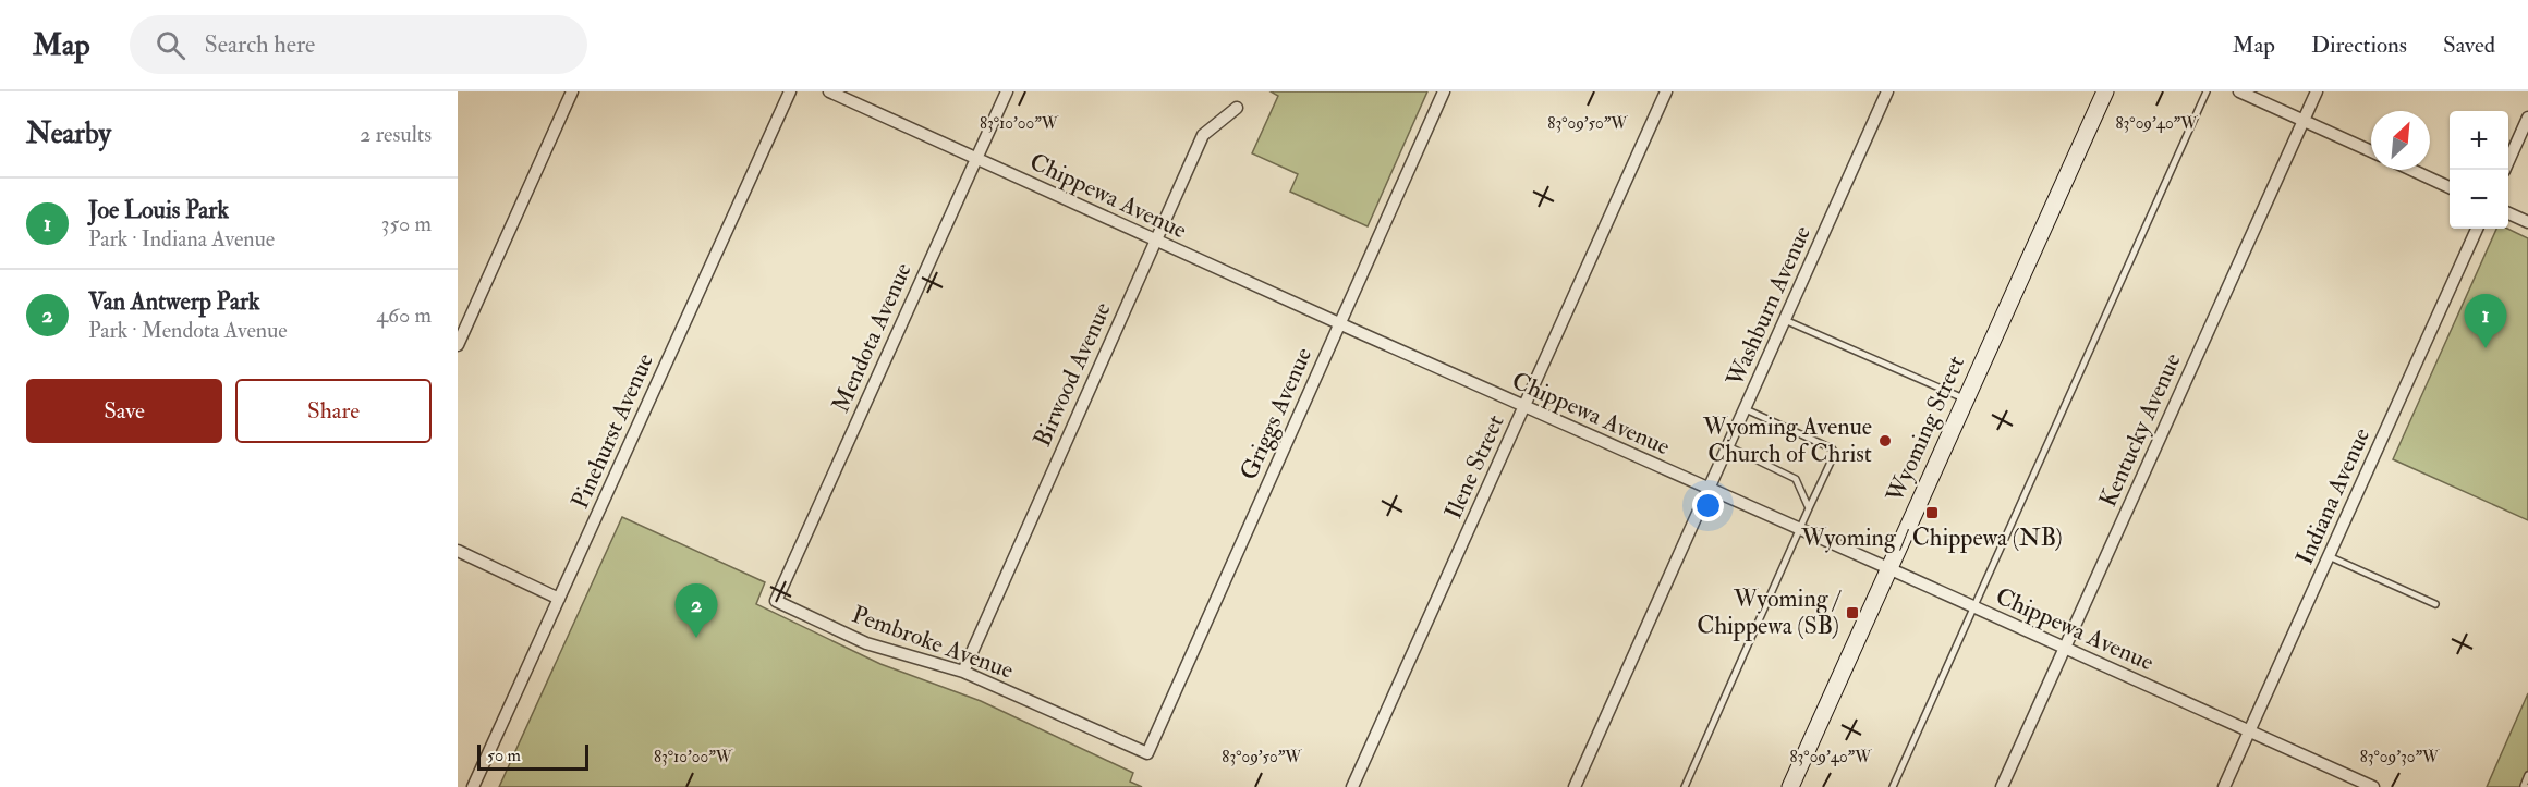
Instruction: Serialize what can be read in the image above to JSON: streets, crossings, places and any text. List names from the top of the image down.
{
  "streets": {
    "street": [
      "Chippewa Avenue",
      "Washburn Avenue",
      "Mendota Avenue",
      "Birwood Avenue",
      "Griggs Avenue",
      "Wyoming Street",
      "Kentucky Avenue",
      "Pinehurst Avenue",
      "Ilene Street",
      "Indiana Avenue",
      "Pembroke Avenue"
    ]
  },
  "crossings": [
    ["Chippewa Avenue", "Washburn Avenue"],
    ["Chippewa Avenue", "Mendota Avenue"],
    ["Chippewa Avenue", "Birwood Avenue"],
    ["Chippewa Avenue", "Griggs Avenue"],
    ["Chippewa Avenue", "Wyoming Street"],
    ["Chippewa Avenue", "Kentucky Avenue"],
    ["Chippewa Avenue", "Ilene Street"],
    ["Chippewa Avenue", "Indiana Avenue"],
    ["Mendota Avenue", "Pembroke Avenue"],
    ["Birwood Avenue", "Pembroke Avenue"],
    ["Griggs Avenue", "Pembroke Avenue"]
  ],
  "places": {
    "other": ["Wyoming Avenue Church of Christ"],
    "transit": ["Wyoming / Chippewa (NB)", "Wyoming / Chippewa (SB)"]
  },
  "scale_bar": "50 m",
  "north": "top right",
  "page": {
    "header": "Map",
    "search": "Search here",
    "nav": ["Map", "Directions", "Saved"],
    "heading": ["Nearby", "2 results"],
    "map_buttons": ["+", "−"],
    "list": [
      {
        "mark": "1",
        "name": "Joe Louis Park",
        "note": "Park · Indiana Avenue",
        "value": "350 m"
      },
      {
        "mark": "2",
        "name": "Van Antwerp Park",
        "note": "Park · Mendota Avenue",
        "value": "460 m"
      }
    ],
    "pins": ["1", "2"],
    "buttons": ["Save", "Share"],
    "scale": "50 m"
  },
  "coordinates": [
    "83°10'00\"W",
    "83°09'50\"W",
    "83°09'40\"W",
    "83°09'30\"W"
  ]
}
